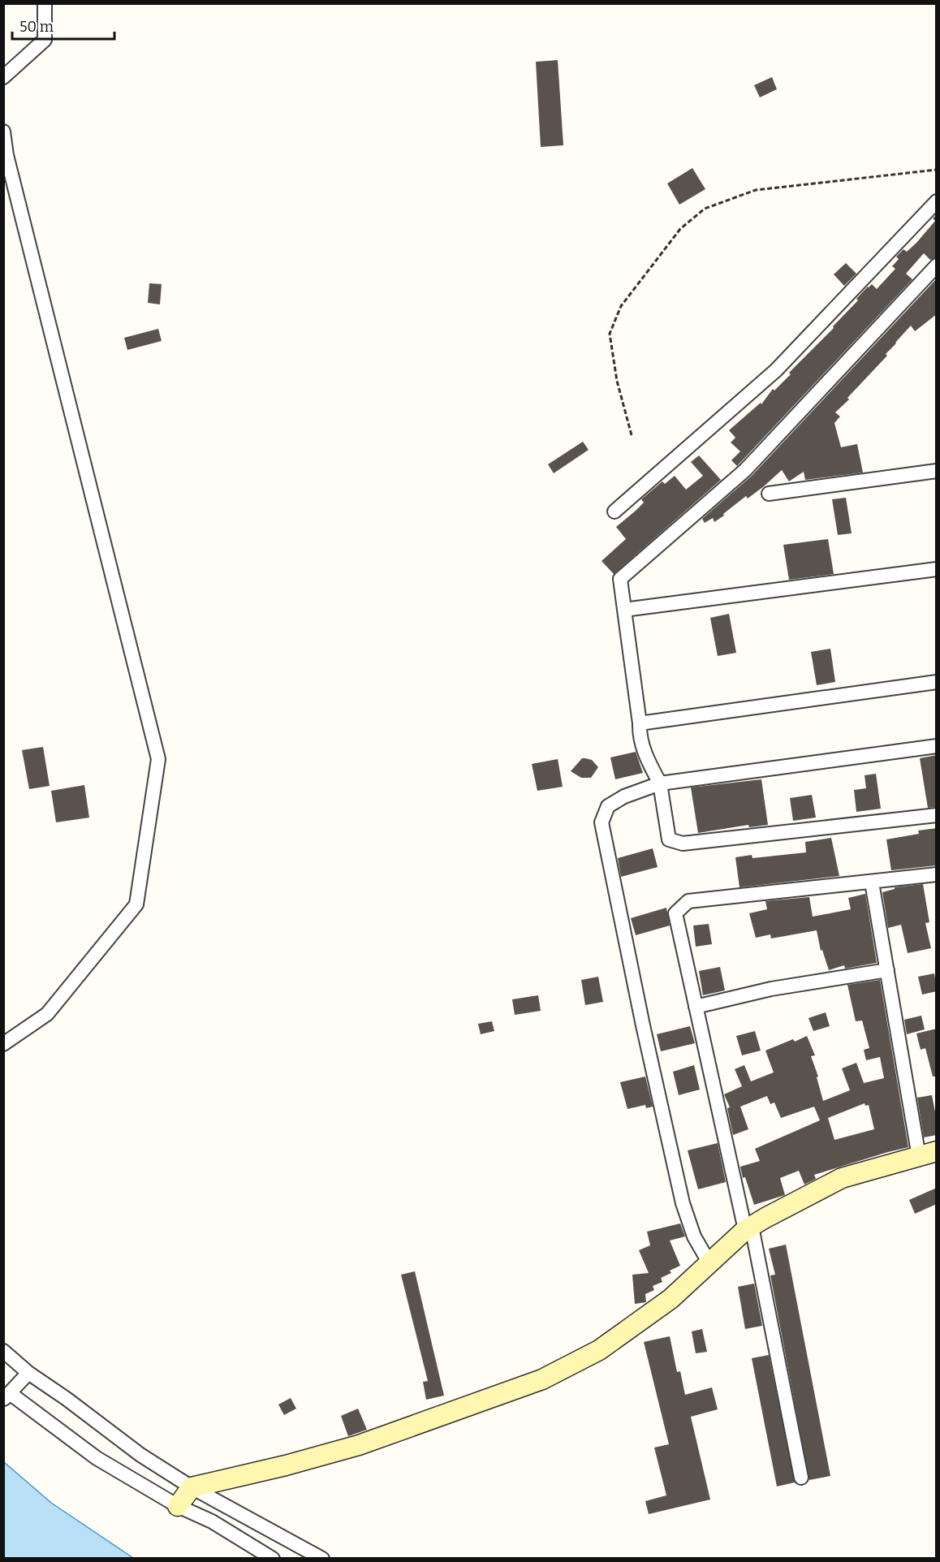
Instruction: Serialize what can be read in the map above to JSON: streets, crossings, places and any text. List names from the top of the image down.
{
  "scale_bar": "50 m"
}
